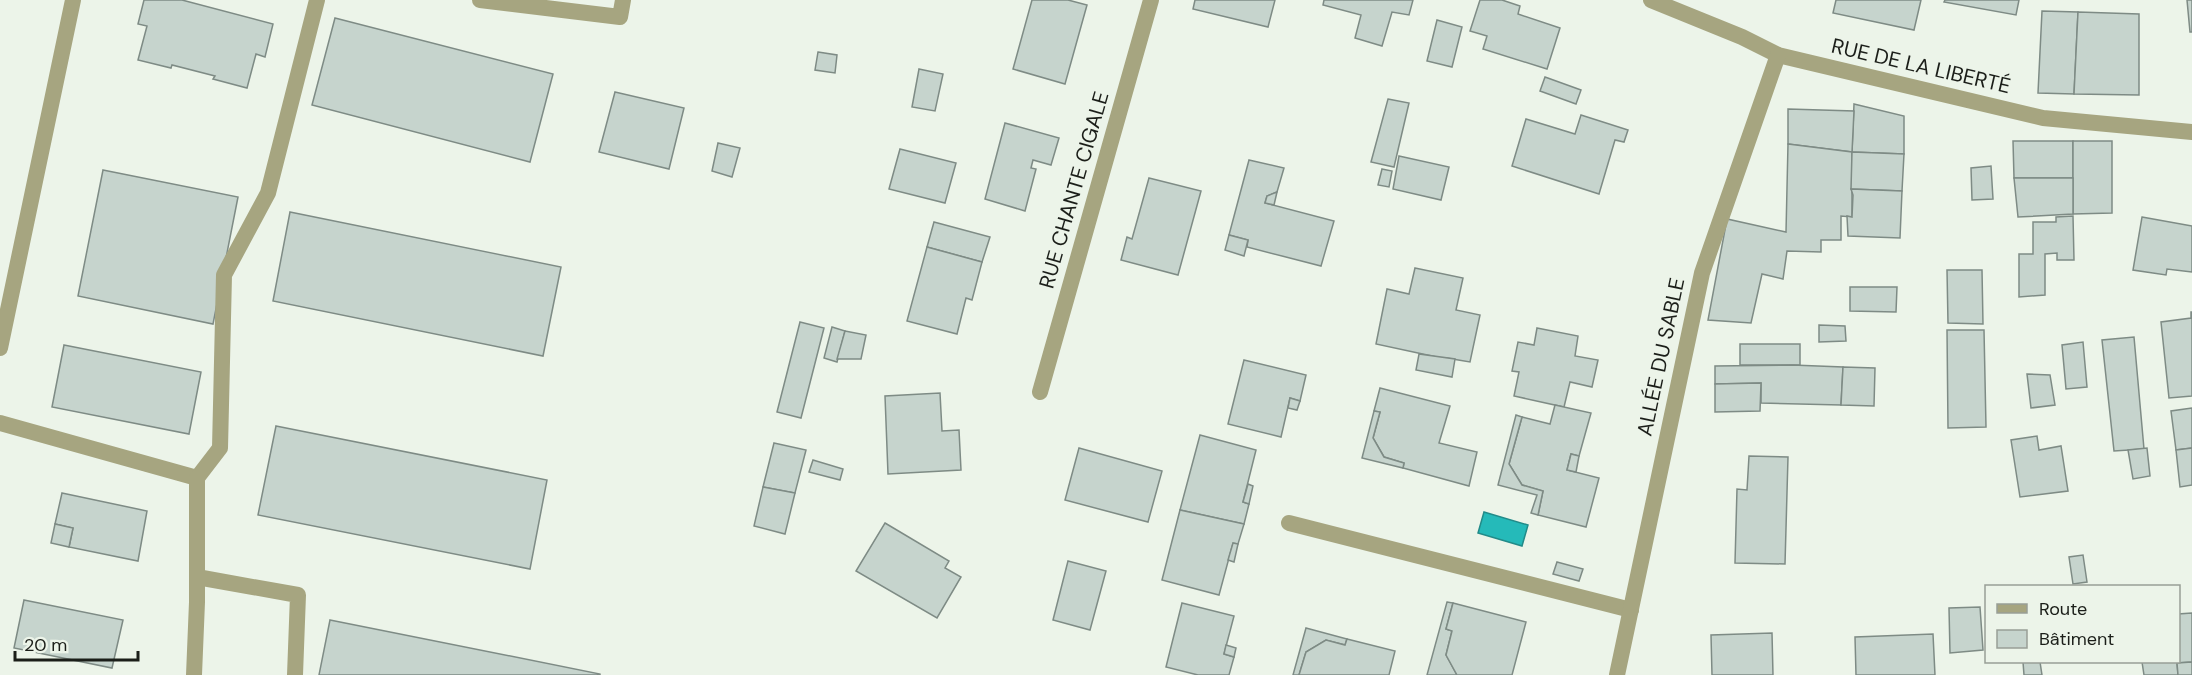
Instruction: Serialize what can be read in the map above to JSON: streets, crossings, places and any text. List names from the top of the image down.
{
  "streets": {
    "street": ["RUE DE LA LIBERTÉ", "RUE CHANTE CIGALE", "ALLÉE DU SABLE"]
  },
  "crossings": [
    ["RUE DE LA LIBERTÉ", "ALLÉE DU SABLE"]
  ],
  "legend": ["Route", "Bâtiment"],
  "scale_bar": "20 m"
}
